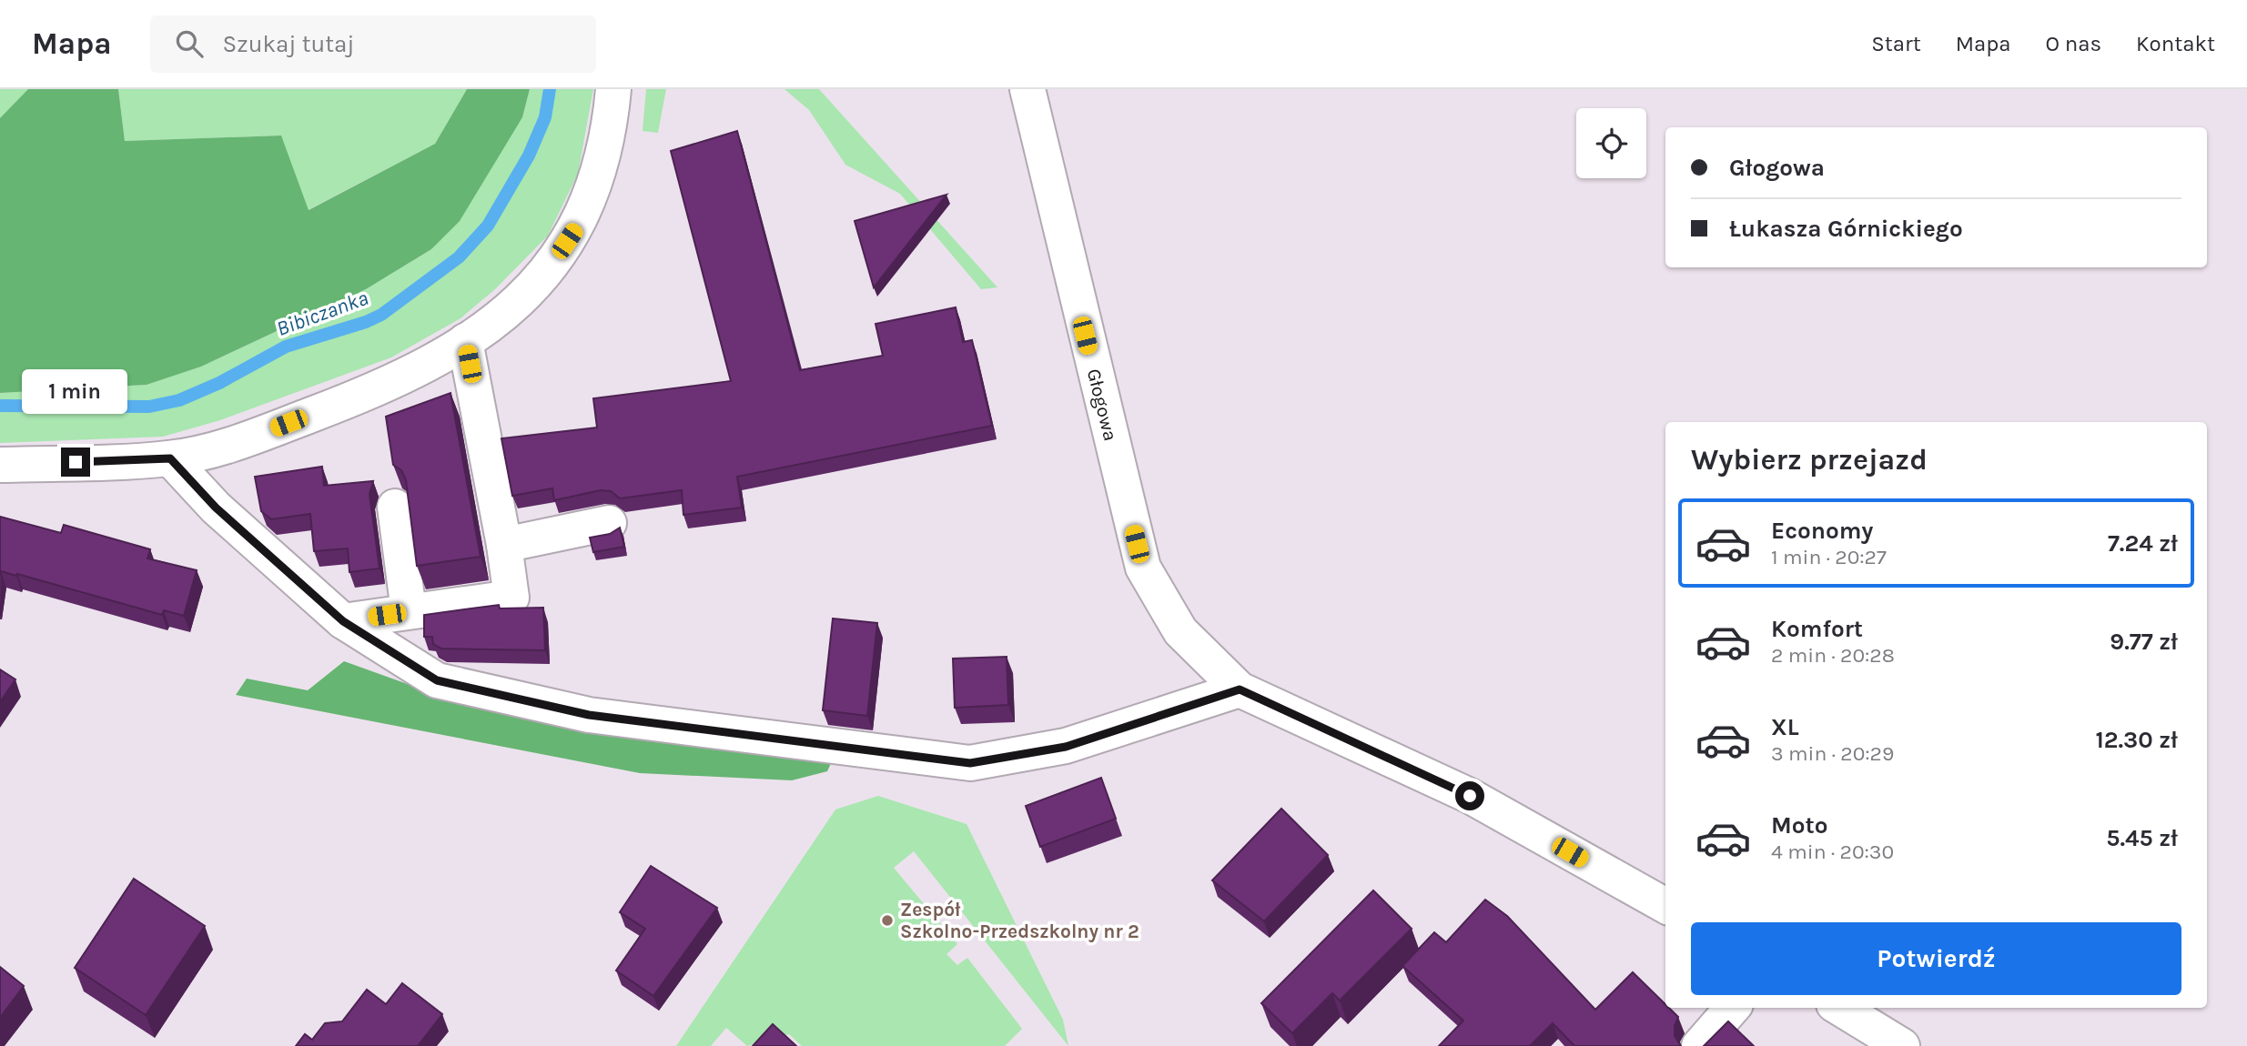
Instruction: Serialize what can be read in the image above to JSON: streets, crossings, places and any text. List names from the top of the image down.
{
  "streets": {
    "street": ["Głogowa"]
  },
  "water": ["Bibiczanka"],
  "places": ["Zespół Szkolno-Przedszkolny nr 2"],
  "page": {
    "header": "Mapa",
    "search": "Szukaj tutaj",
    "nav": [
      "Start",
      "Mapa",
      "O nas",
      "Kontakt"
    ],
    "banner": ["Głogowa", "Łukasza Górnickiego"],
    "bubble": "1 min",
    "heading": "Wybierz przejazd",
    "list": [
      {
        "name": "Economy",
        "note": "1 min · 20:27",
        "value": "7.24 zł"
      },
      {
        "name": "Komfort",
        "note": "2 min · 20:28",
        "value": "9.77 zł"
      },
      {
        "name": "XL",
        "note": "3 min · 20:29",
        "value": "12.30 zł"
      },
      {
        "name": "Moto",
        "note": "4 min · 20:30",
        "value": "5.45 zł"
      }
    ],
    "buttons": "Potwierdź"
  }
}
